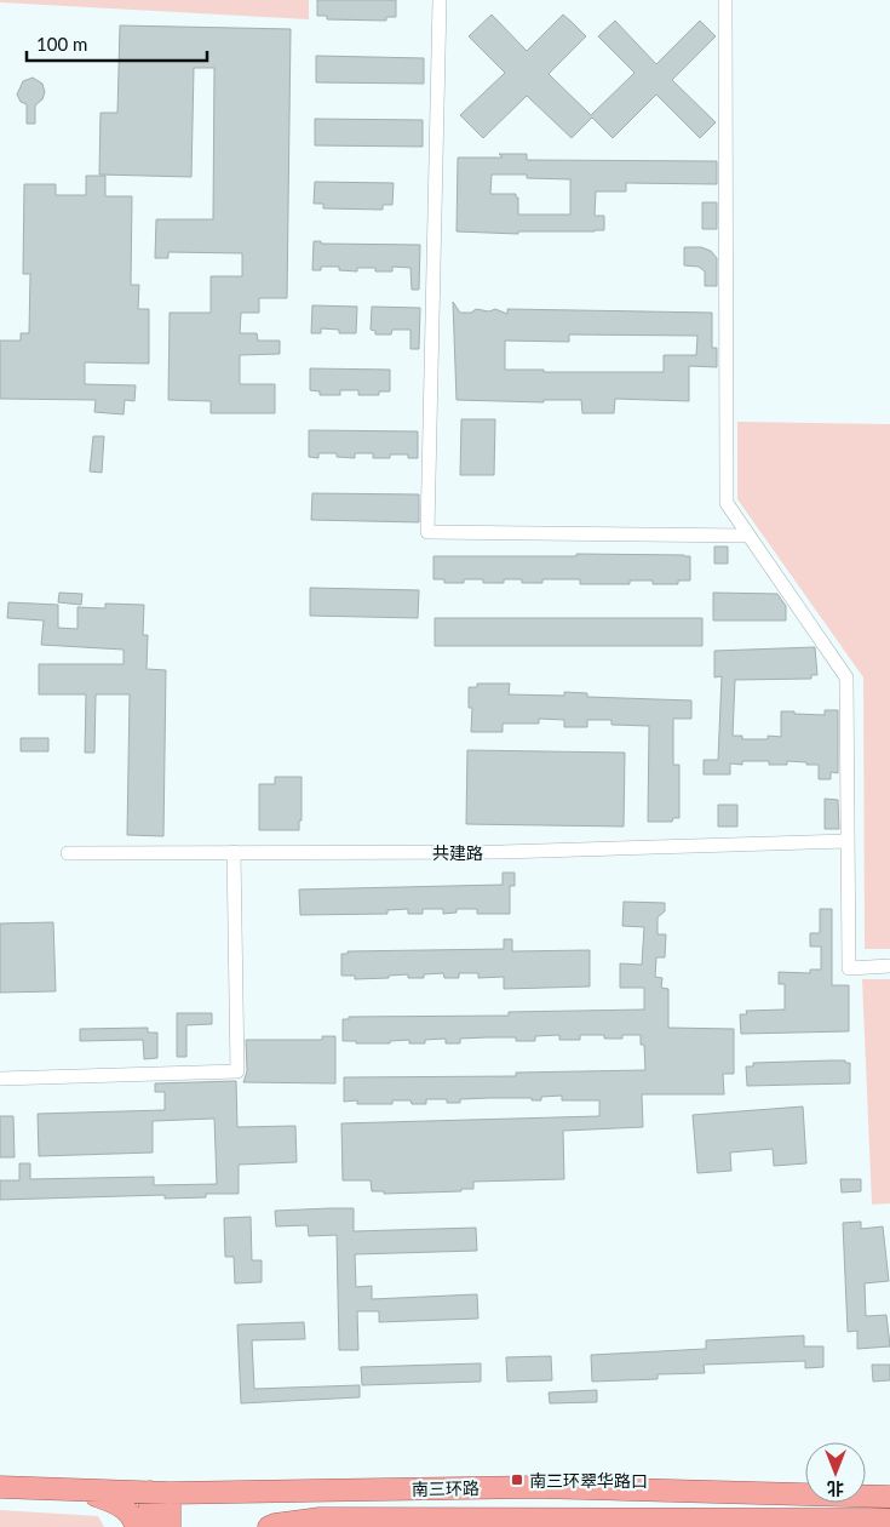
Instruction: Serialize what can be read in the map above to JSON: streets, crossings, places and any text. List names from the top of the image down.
{
  "streets": {
    "highway": ["南三环路"],
    "street": ["共建路"]
  },
  "places": {
    "transit": ["南三环翠华路口"]
  },
  "scale_bar": "100 m",
  "north": "bottom"
}
